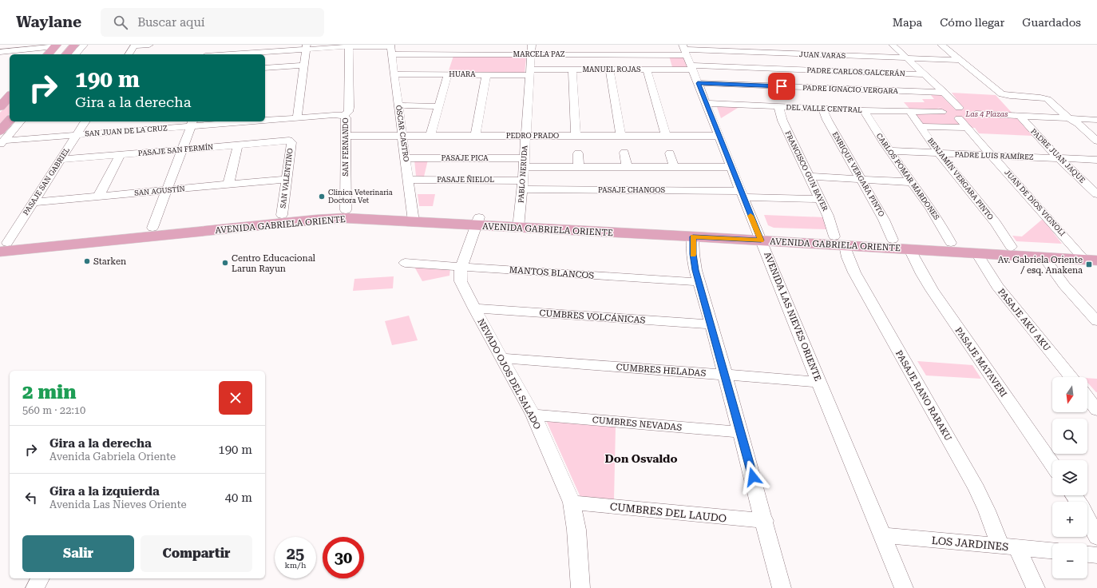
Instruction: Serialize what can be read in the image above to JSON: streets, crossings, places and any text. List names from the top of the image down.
{
  "streets": {
    "main road": ["AVENIDA GABRIELA ORIENTE"],
    "street": [
      "MARCELA PAZ",
      "JUAN VARAS",
      "MANUEL ROJAS",
      "PADRE CARLOS GALCERÁN",
      "HUARA",
      "PADRE IGNACIO VERGARA",
      "DEL VALLE CENTRAL",
      "SAN JUAN DE LA CRUZ",
      "ÓSCAR CASTRO",
      "PEDRO PRADO",
      "SAN FERNANDO",
      "PASAJE SAN FERMÍN",
      "PADRE LUIS RAMÍREZ",
      "PADRE JUAN JAQUE",
      "PASAJE PICA",
      "FRANCISCO GUN BAYER",
      "PABLO NERUDA",
      "ENRIQUE VERGARA PINTO",
      "CARLOS POMAR MARDONES",
      "SAN VALENTINO",
      "BENJAMÍN VERGARA PINTO",
      "PASAJE ÑIELOL",
      "PASAJE SAN GABRIEL",
      "PASAJE CHANGOS",
      "SAN AGUSTÍN",
      "JUAN DE DIOS VIGNOLI",
      "MANTOS BLANCOS",
      "CUMBRES VOLCÁNICAS",
      "AVENIDA LAS NIEVES ORIENTE",
      "PASAJE AKU AKU",
      "PASAJE MATAVERI",
      "CUMBRES HELADAS",
      "NEVADO OJOS DEL SALADO",
      "PASAJE RANO RARAKU",
      "CUMBRES NEVADAS",
      "CUMBRES DEL LAUDO",
      "LOS JARDINES"
    ]
  },
  "crossings": [
    ["MARCELA PAZ", "JUAN VARAS"],
    ["MARCELA PAZ", "ÓSCAR CASTRO"],
    ["MARCELA PAZ", "SAN FERNANDO"],
    ["MARCELA PAZ", "PABLO NERUDA"],
    ["MARCELA PAZ", "AVENIDA LAS NIEVES ORIENTE"],
    ["JUAN VARAS", "JUAN DE DIOS VIGNOLI"],
    ["JUAN VARAS", "AVENIDA LAS NIEVES ORIENTE"],
    ["MANUEL ROJAS", "PADRE CARLOS GALCERÁN"],
    ["MANUEL ROJAS", "HUARA"],
    ["MANUEL ROJAS", "PABLO NERUDA"],
    ["MANUEL ROJAS", "AVENIDA LAS NIEVES ORIENTE"],
    ["PADRE CARLOS GALCERÁN", "JUAN DE DIOS VIGNOLI"],
    ["PADRE CARLOS GALCERÁN", "AVENIDA LAS NIEVES ORIENTE"],
    ["HUARA", "ÓSCAR CASTRO"],
    ["HUARA", "PABLO NERUDA"],
    ["PADRE IGNACIO VERGARA", "JUAN DE DIOS VIGNOLI"],
    ["PADRE IGNACIO VERGARA", "AVENIDA LAS NIEVES ORIENTE"],
    ["DEL VALLE CENTRAL", "FRANCISCO GUN BAYER"],
    ["DEL VALLE CENTRAL", "ENRIQUE VERGARA PINTO"],
    ["DEL VALLE CENTRAL", "CARLOS POMAR MARDONES"],
    ["DEL VALLE CENTRAL", "BENJAMÍN VERGARA PINTO"],
    ["DEL VALLE CENTRAL", "JUAN DE DIOS VIGNOLI"],
    ["DEL VALLE CENTRAL", "AVENIDA LAS NIEVES ORIENTE"],
    ["SAN JUAN DE LA CRUZ", "SAN FERNANDO"],
    ["SAN JUAN DE LA CRUZ", "PASAJE SAN GABRIEL"],
    ["ÓSCAR CASTRO", "PEDRO PRADO"],
    ["ÓSCAR CASTRO", "PASAJE PICA"],
    ["ÓSCAR CASTRO", "PASAJE ÑIELOL"],
    ["ÓSCAR CASTRO", "AVENIDA GABRIELA ORIENTE"],
    ["PEDRO PRADO", "SAN FERNANDO"],
    ["PEDRO PRADO", "PABLO NERUDA"],
    ["PEDRO PRADO", "AVENIDA LAS NIEVES ORIENTE"],
    ["SAN FERNANDO", "AVENIDA GABRIELA ORIENTE"],
    ["PASAJE SAN FERMÍN", "SAN VALENTINO"],
    ["PASAJE SAN FERMÍN", "PASAJE SAN GABRIEL"],
    ["PADRE LUIS RAMÍREZ", "PADRE JUAN JAQUE"],
    ["PADRE LUIS RAMÍREZ", "CARLOS POMAR MARDONES"],
    ["PADRE LUIS RAMÍREZ", "BENJAMÍN VERGARA PINTO"],
    ["PADRE LUIS RAMÍREZ", "JUAN DE DIOS VIGNOLI"],
    ["PASAJE PICA", "PABLO NERUDA"],
    ["PASAJE PICA", "AVENIDA LAS NIEVES ORIENTE"],
    ["FRANCISCO GUN BAYER", "PASAJE CHANGOS"],
    ["FRANCISCO GUN BAYER", "AVENIDA GABRIELA ORIENTE"],
    ["FRANCISCO GUN BAYER", "PASAJE RANO RARAKU"],
    ["PABLO NERUDA", "PASAJE ÑIELOL"],
    ["PABLO NERUDA", "PASAJE CHANGOS"],
    ["PABLO NERUDA", "AVENIDA GABRIELA ORIENTE"],
    ["ENRIQUE VERGARA PINTO", "AVENIDA GABRIELA ORIENTE"],
    ["CARLOS POMAR MARDONES", "AVENIDA GABRIELA ORIENTE"],
    ["SAN VALENTINO", "SAN AGUSTÍN"],
    ["SAN VALENTINO", "AVENIDA GABRIELA ORIENTE"],
    ["BENJAMÍN VERGARA PINTO", "AVENIDA GABRIELA ORIENTE"],
    ["PASAJE ÑIELOL", "PASAJE CHANGOS"],
    ["PASAJE SAN GABRIEL", "SAN AGUSTÍN"],
    ["PASAJE SAN GABRIEL", "AVENIDA GABRIELA ORIENTE"],
    ["PASAJE CHANGOS", "AVENIDA LAS NIEVES ORIENTE"],
    ["JUAN DE DIOS VIGNOLI", "AVENIDA GABRIELA ORIENTE"],
    ["AVENIDA GABRIELA ORIENTE", "AVENIDA LAS NIEVES ORIENTE"],
    ["AVENIDA GABRIELA ORIENTE", "PASAJE AKU AKU"],
    ["AVENIDA GABRIELA ORIENTE", "PASAJE MATAVERI"],
    ["AVENIDA GABRIELA ORIENTE", "NEVADO OJOS DEL SALADO"],
    ["AVENIDA GABRIELA ORIENTE", "PASAJE RANO RARAKU"],
    ["MANTOS BLANCOS", "NEVADO OJOS DEL SALADO"],
    ["CUMBRES VOLCÁNICAS", "NEVADO OJOS DEL SALADO"],
    ["AVENIDA LAS NIEVES ORIENTE", "CUMBRES HELADAS"],
    ["AVENIDA LAS NIEVES ORIENTE", "LOS JARDINES"],
    ["CUMBRES HELADAS", "NEVADO OJOS DEL SALADO"],
    ["NEVADO OJOS DEL SALADO", "CUMBRES NEVADAS"],
    ["NEVADO OJOS DEL SALADO", "CUMBRES DEL LAUDO"],
    ["PASAJE RANO RARAKU", "LOS JARDINES"]
  ],
  "districts": ["Don Osvaldo"],
  "parks": ["Las 4 Plazas"],
  "places": {
    "other": ["Clinica Veterinaria Doctora Vet", "Starken", "Centro Educacional Larun Rayun"],
    "transit": ["Av. Gabriela Oriente / esq. Anakena"]
  },
  "north": "bottom",
  "page": {
    "header": "Waylane",
    "search": "Buscar aquí",
    "nav": ["Mapa", "Cómo llegar", "Guardados"],
    "turn": ["190 m", "Gira a la derecha"],
    "heading": ["2 min", "560 m · 22:10"],
    "map_buttons": ["+", "−"],
    "list": [
      {
        "name": "Gira a la derecha",
        "note": "Avenida Gabriela Oriente",
        "value": "190 m"
      },
      {
        "name": "Gira a la izquierda",
        "note": "Avenida Las Nieves Oriente",
        "value": "40 m"
      }
    ],
    "buttons": ["Salir", "Compartir"],
    "speed": "25 km/h",
    "limit": "30"
  }
}
